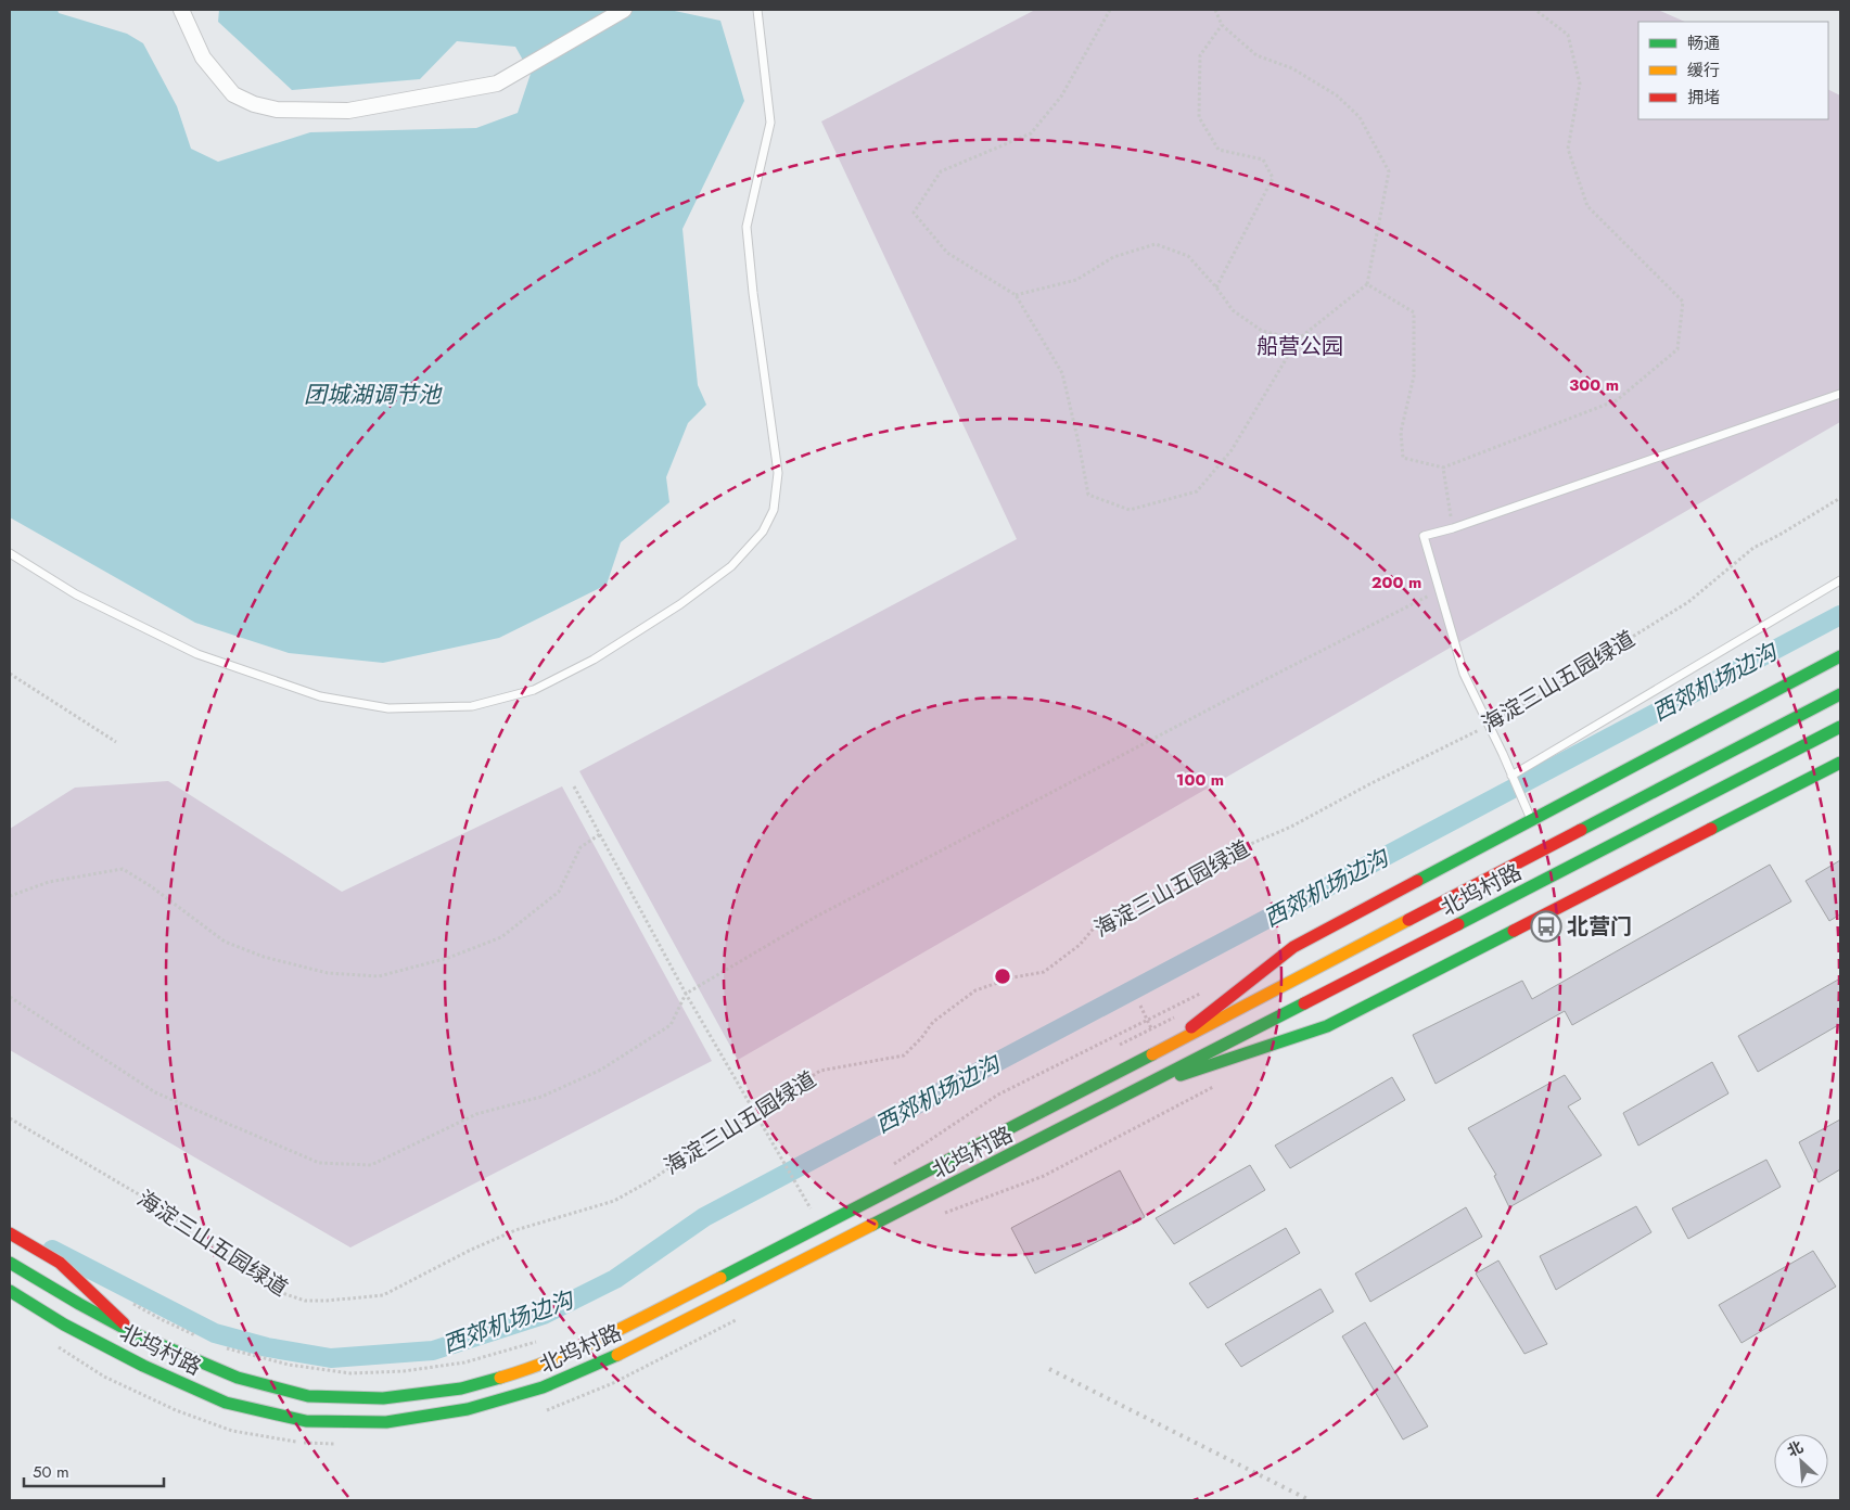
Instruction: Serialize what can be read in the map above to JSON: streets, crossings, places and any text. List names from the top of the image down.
{
  "streets": {
    "main road": ["北坞村路"],
    "path": ["海淀三山五园绿道"]
  },
  "water": ["团城湖调节池", "西郊机场边沟"],
  "parks": ["船营公园"],
  "places": {
    "bus stop": ["北营门"]
  },
  "legend": ["畅通", "缓行", "拥堵"],
  "scale_bar": "50 m",
  "north": "top left",
  "rings": ["300 m", "200 m", "100 m"]
}
